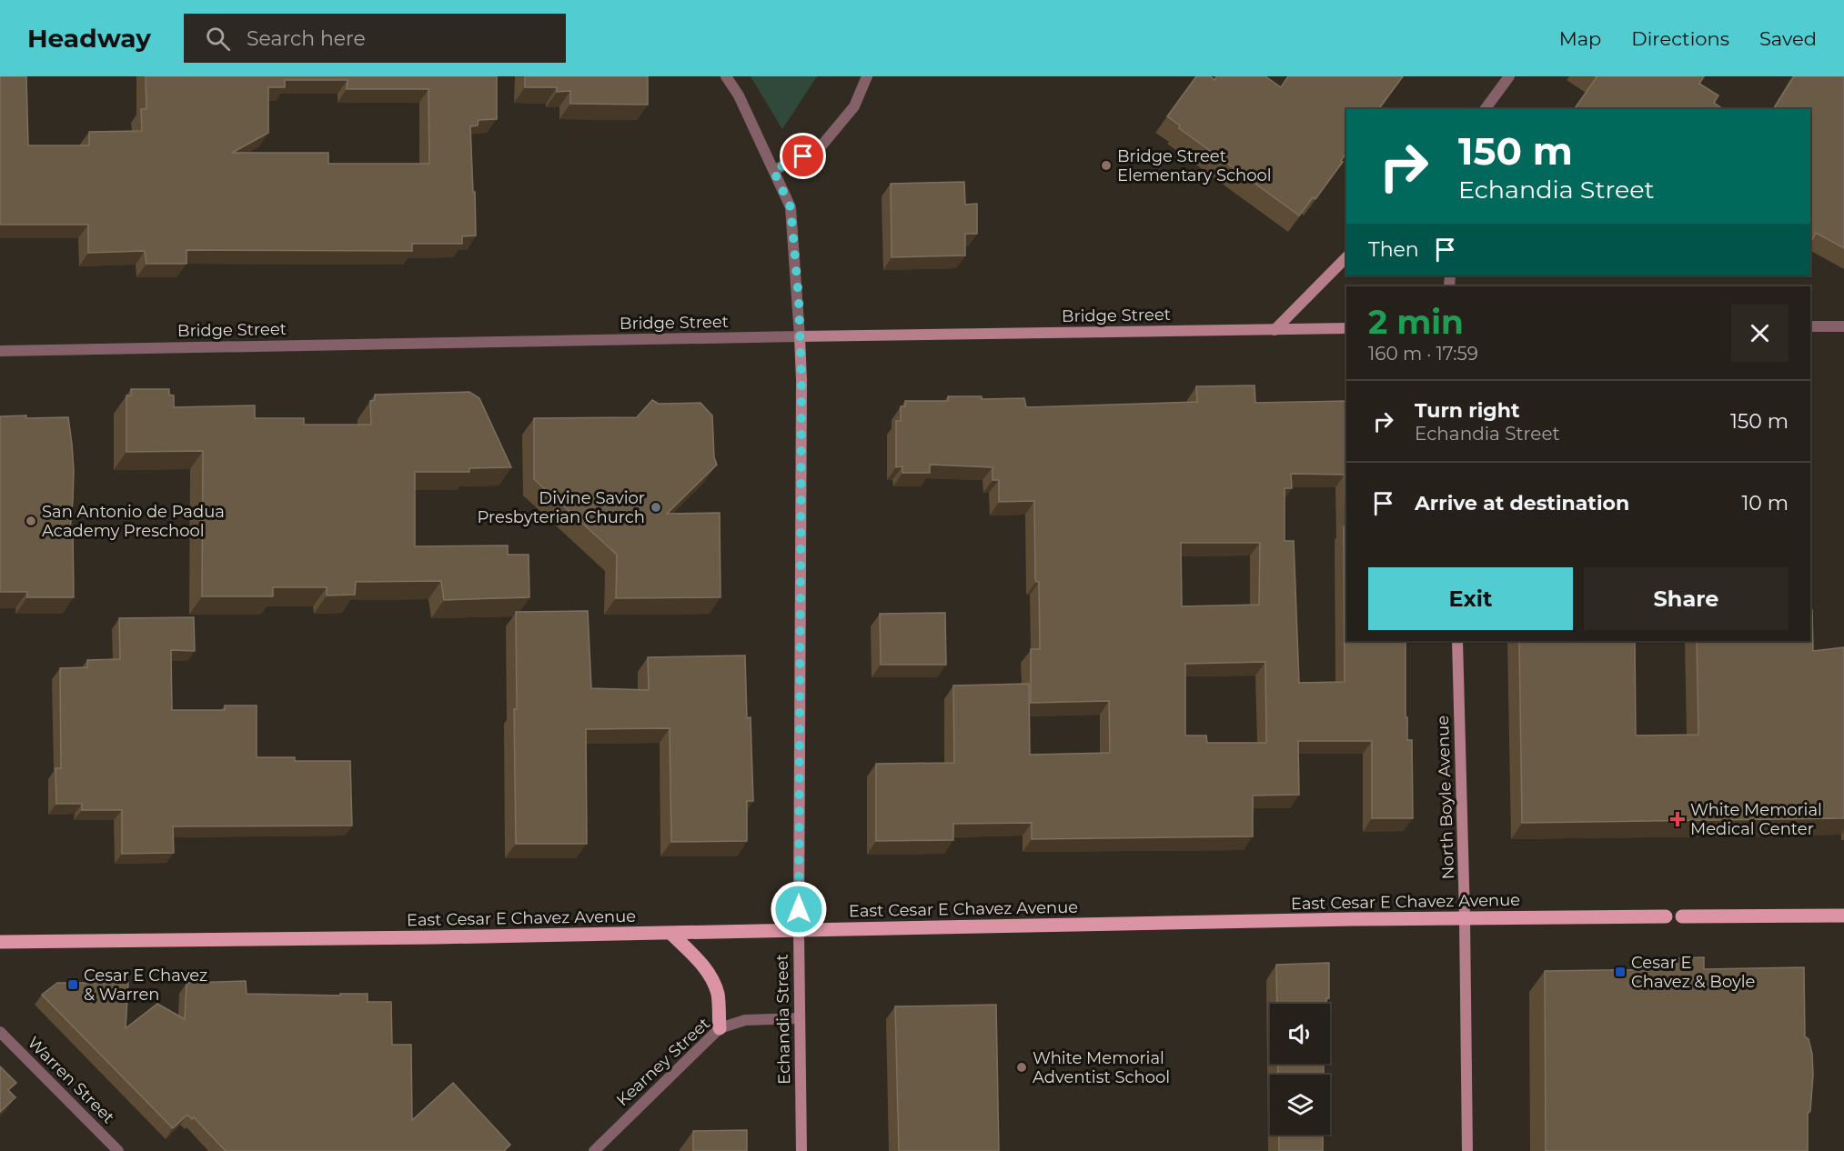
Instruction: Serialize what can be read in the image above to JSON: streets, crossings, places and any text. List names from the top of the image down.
{
  "streets": {
    "main road": ["East Cesar E Chavez Avenue"],
    "street": [
      "Bridge Street",
      "North Boyle Avenue",
      "Echandia Street",
      "Kearney Street",
      "Warren Street"
    ]
  },
  "crossings": [
    ["Bridge Street", "Echandia Street"],
    ["North Boyle Avenue", "East Cesar E Chavez Avenue"],
    ["East Cesar E Chavez Avenue", "Echandia Street"],
    ["Echandia Street", "Kearney Street"]
  ],
  "places": {
    "other": [
      "Bridge Street Elementary School",
      "Divine Savior Presbyterian Church",
      "San Antonio de Padua Academy Preschool",
      "White Memorial Adventist School"
    ],
    "health": ["White Memorial Medical Center"],
    "transit": ["Cesar E Chavez & Boyle", "Cesar E Chavez & Warren"]
  },
  "page": {
    "header": "Headway",
    "search": "Search here",
    "nav": ["Map", "Directions", "Saved"],
    "turn": ["150 m", "Echandia Street"],
    "then": "Then",
    "heading": ["2 min", "160 m · 17:59"],
    "list": [
      {
        "name": "Turn right",
        "note": "Echandia Street",
        "value": "150 m"
      },
      {
        "name": "Arrive at destination",
        "value": "10 m"
      }
    ],
    "buttons": ["Exit", "Share"]
  }
}
